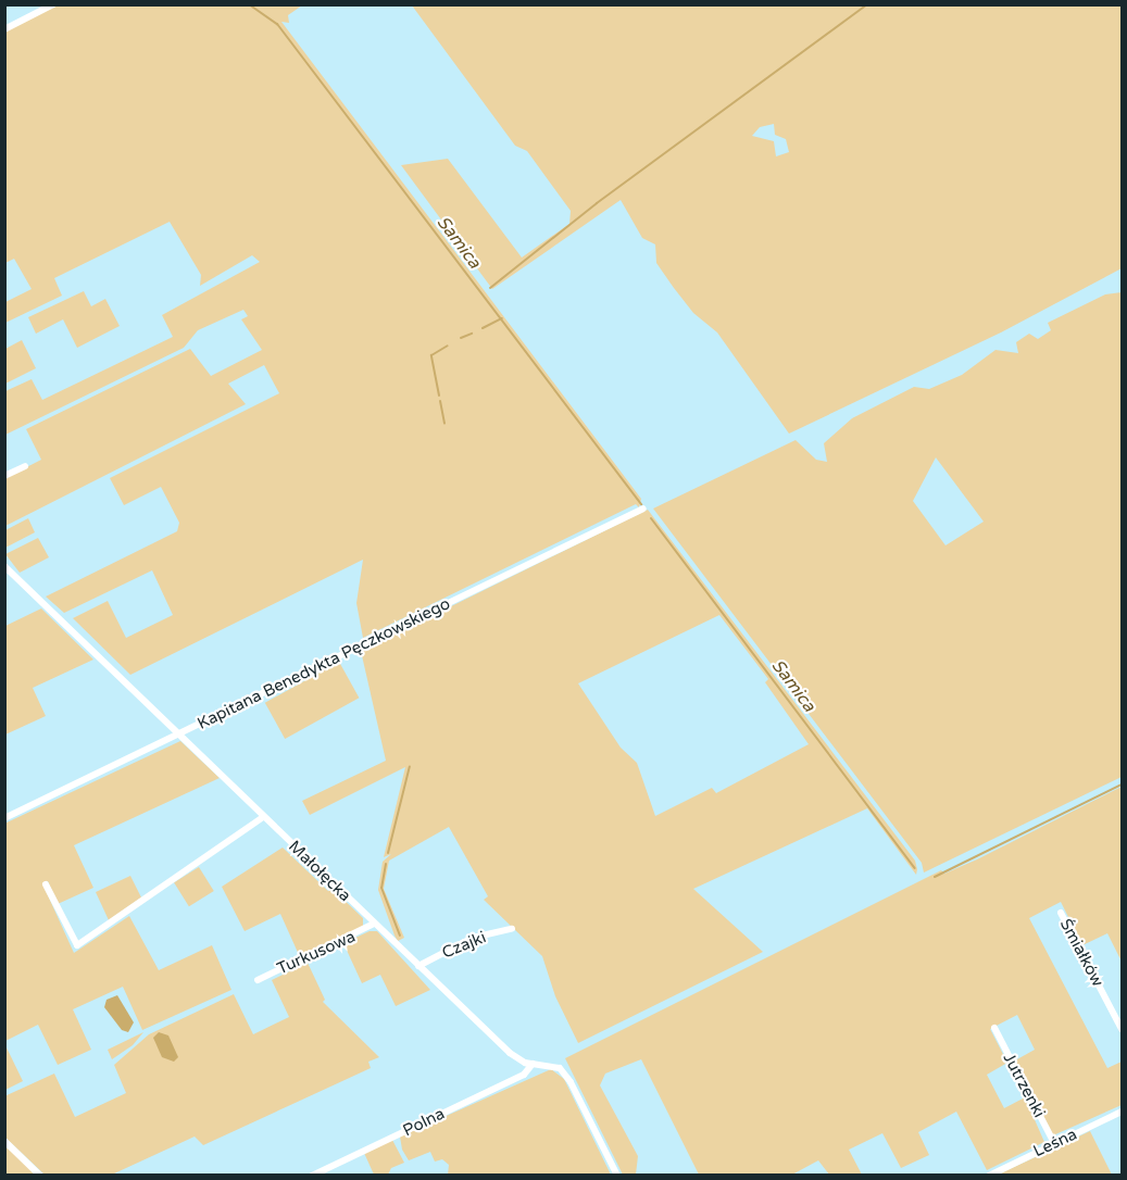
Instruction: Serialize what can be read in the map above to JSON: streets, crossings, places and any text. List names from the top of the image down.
{
  "streets": {
    "street": [
      "Kapitana Benedykta Pęczkowskiego",
      "Małołęcka",
      "Czajki",
      "Turkusowa",
      "Śmiałków",
      "Jutrzenki",
      "Polna",
      "Leśna"
    ]
  },
  "crossings": [
    ["Kapitana Benedykta Pęczkowskiego", "Małołęcka"],
    ["Małołęcka", "Czajki"],
    ["Małołęcka", "Turkusowa"],
    ["Małołęcka", "Polna"],
    ["Jutrzenki", "Leśna"]
  ],
  "water": ["Samica"]
}
